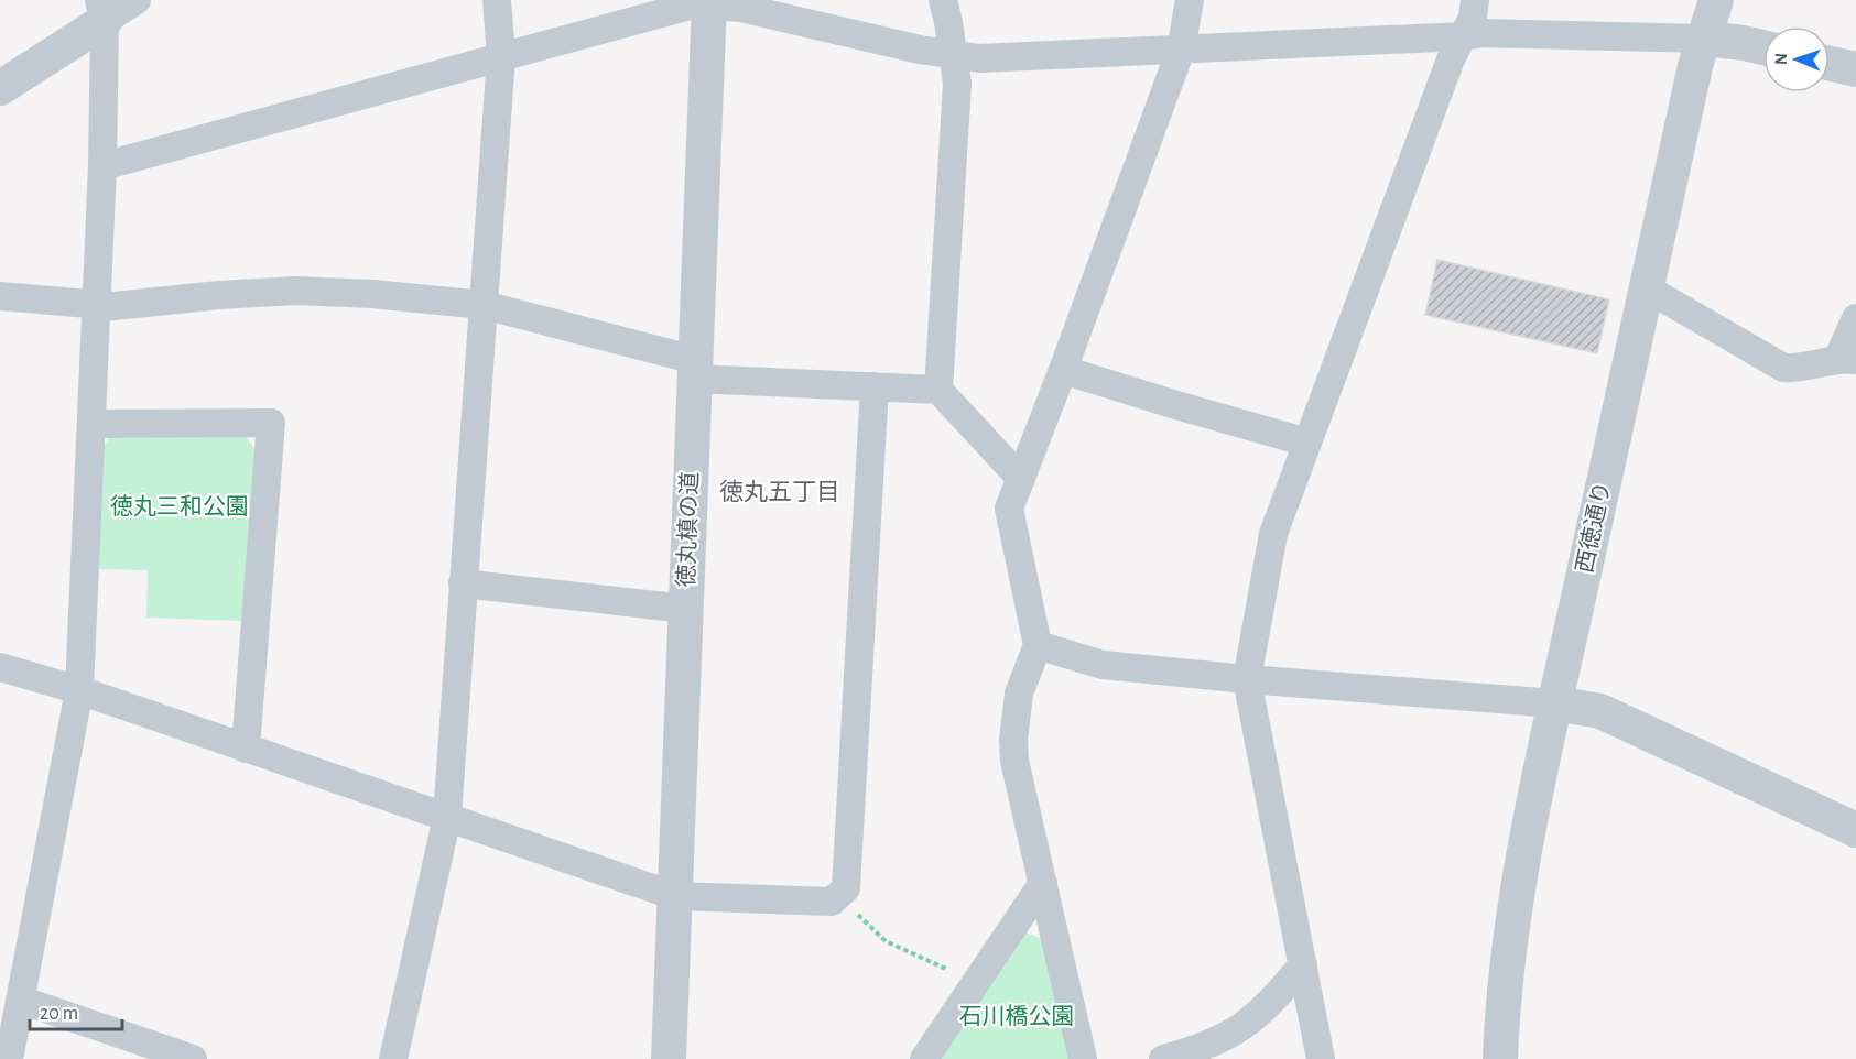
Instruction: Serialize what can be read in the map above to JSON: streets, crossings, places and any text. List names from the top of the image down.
{
  "streets": {
    "street": ["西徳通り", "徳丸槙の道"]
  },
  "districts": ["徳丸五丁目"],
  "parks": ["徳丸三和公園", "石川橋公園"],
  "scale_bar": "20 m",
  "north": "left"
}
